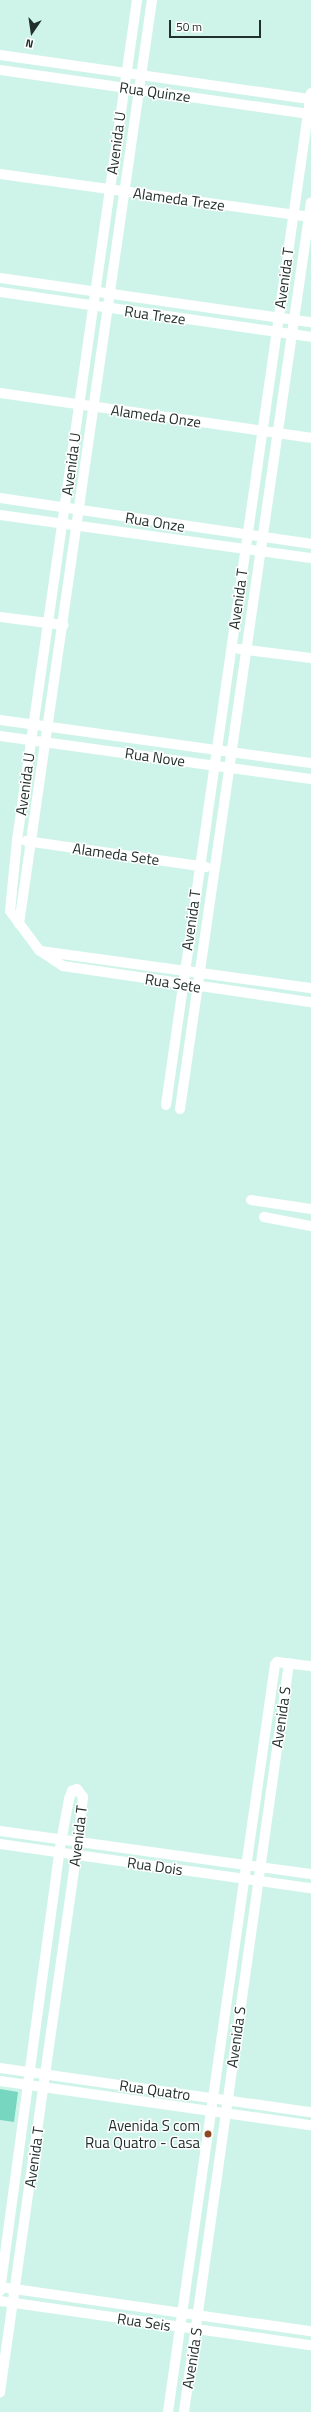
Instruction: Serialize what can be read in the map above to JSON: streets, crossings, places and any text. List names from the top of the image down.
{
  "streets": {
    "street": [
      "Rua Quinze",
      "Avenida U",
      "Alameda Treze",
      "Avenida T",
      "Rua Treze",
      "Alameda Onze",
      "Rua Onze",
      "Rua Nove",
      "Alameda Sete",
      "Rua Sete",
      "Avenida S",
      "Rua Dois",
      "Rua Quatro",
      "Rua Seis"
    ]
  },
  "crossings": [
    ["Rua Quinze", "Avenida U"],
    ["Rua Quinze", "Avenida T"],
    ["Avenida U", "Alameda Treze"],
    ["Avenida U", "Rua Treze"],
    ["Avenida U", "Alameda Onze"],
    ["Avenida U", "Rua Onze"],
    ["Avenida U", "Rua Nove"],
    ["Avenida U", "Alameda Sete"],
    ["Avenida U", "Rua Sete"],
    ["Alameda Treze", "Avenida T"],
    ["Avenida T", "Rua Treze"],
    ["Avenida T", "Alameda Onze"],
    ["Avenida T", "Rua Onze"],
    ["Avenida T", "Rua Nove"],
    ["Avenida T", "Alameda Sete"],
    ["Avenida T", "Rua Sete"],
    ["Avenida T", "Rua Dois"],
    ["Avenida T", "Rua Quatro"],
    ["Avenida T", "Rua Seis"],
    ["Avenida S", "Rua Dois"],
    ["Avenida S", "Rua Quatro"],
    ["Avenida S", "Rua Seis"]
  ],
  "places": ["Avenida S com Rua Quatro - Casa"],
  "scale_bar": "50 m",
  "north": "bottom"
}
